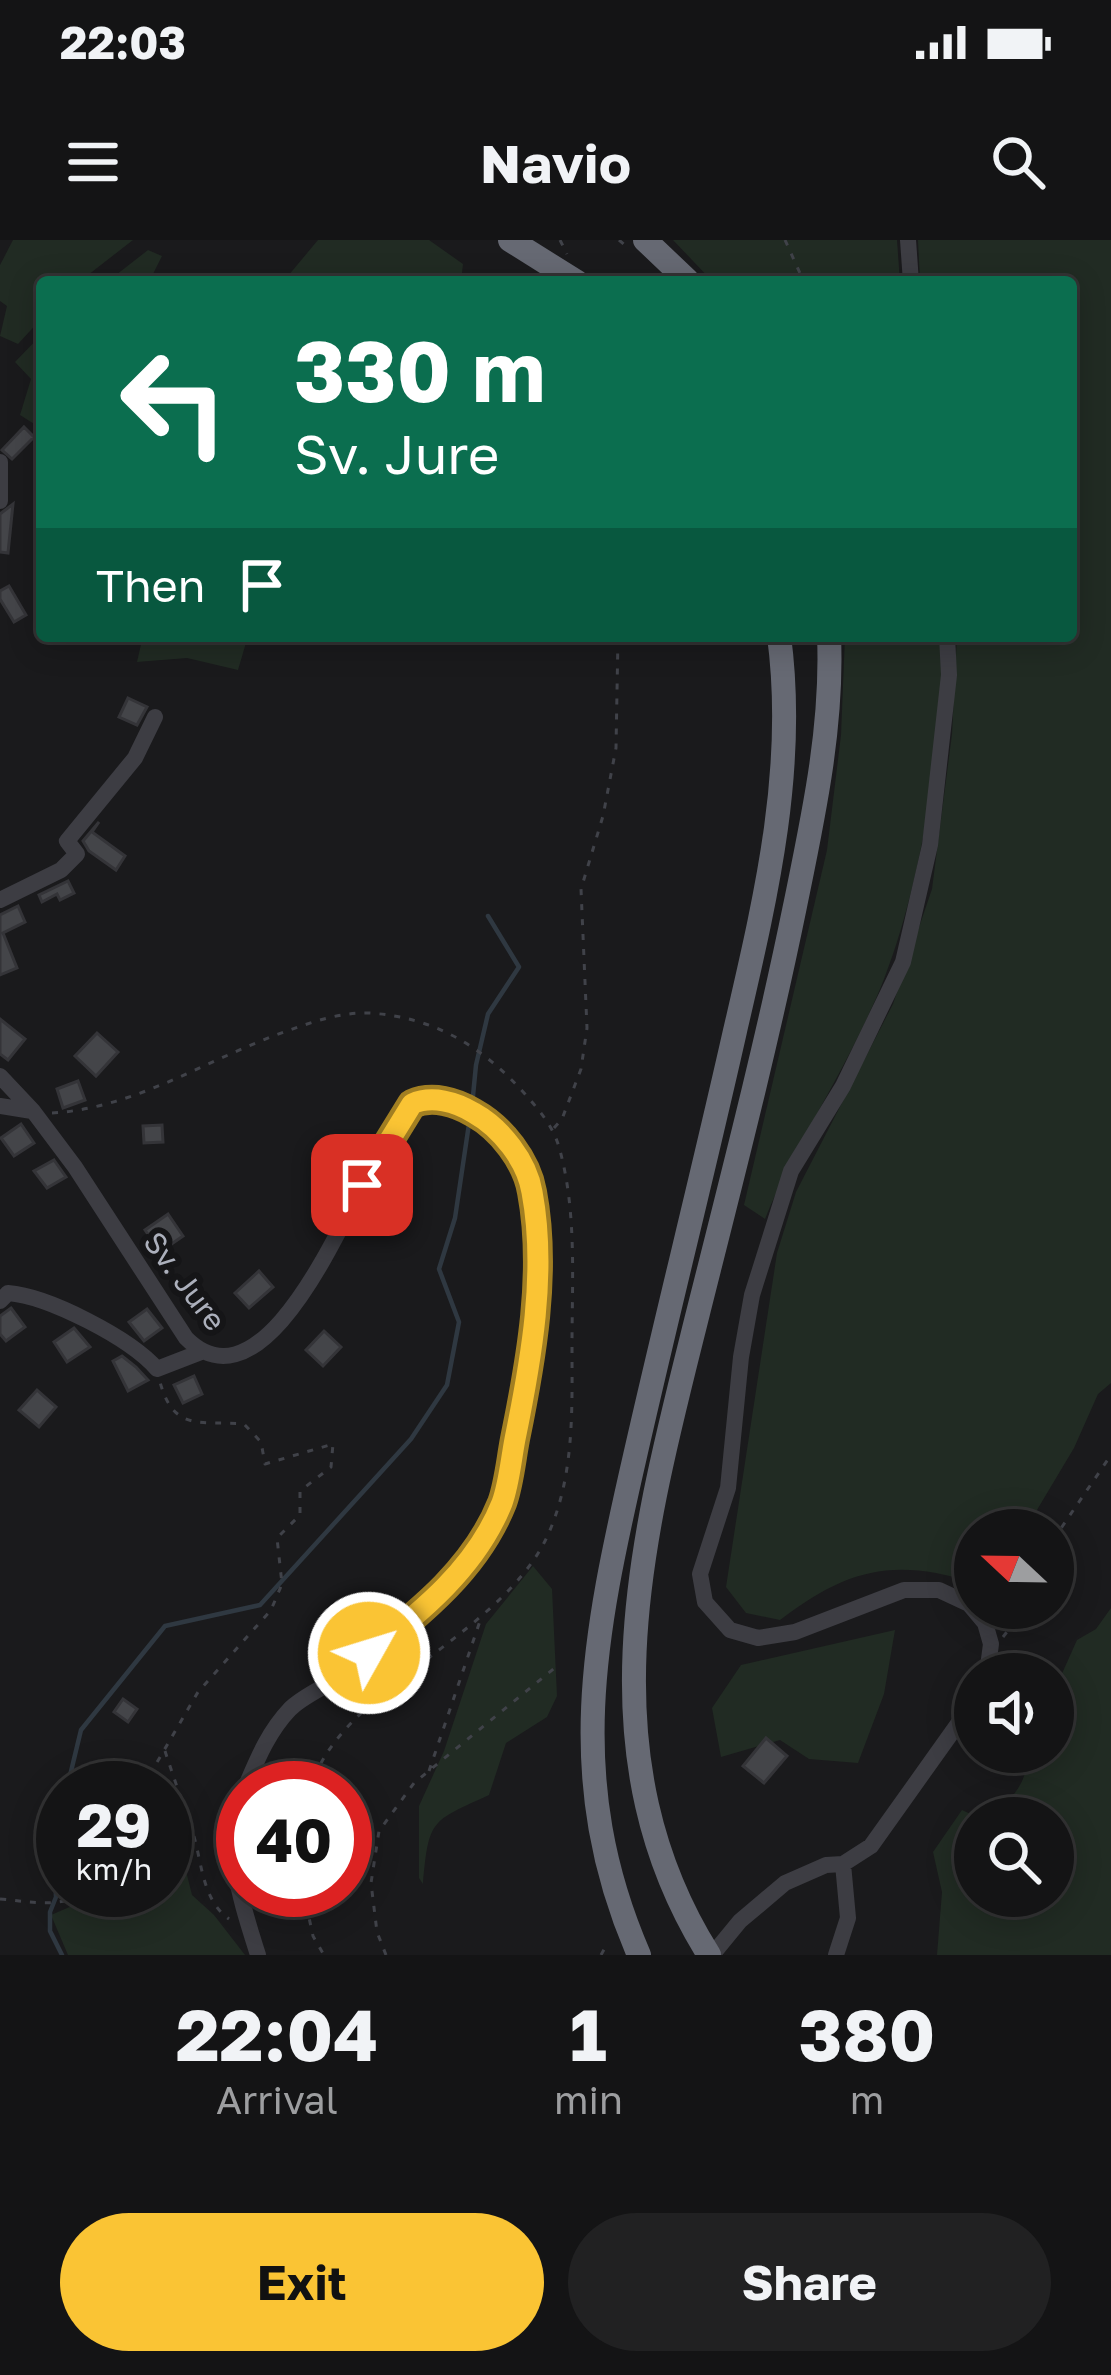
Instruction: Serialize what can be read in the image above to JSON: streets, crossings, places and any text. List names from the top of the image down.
{
  "streets": {
    "street": ["Sv. Jure"]
  },
  "north": "left",
  "page": {
    "status": "22:03",
    "header": "Navio",
    "turn": ["330 m", "Sv. Jure"],
    "then": "Then",
    "speed": "29 km/h",
    "limit": "40",
    "eta": [
      "22:04",
      "Arrival",
      "1",
      "min",
      "380",
      "m"
    ],
    "buttons": ["Exit", "Share"]
  }
}
